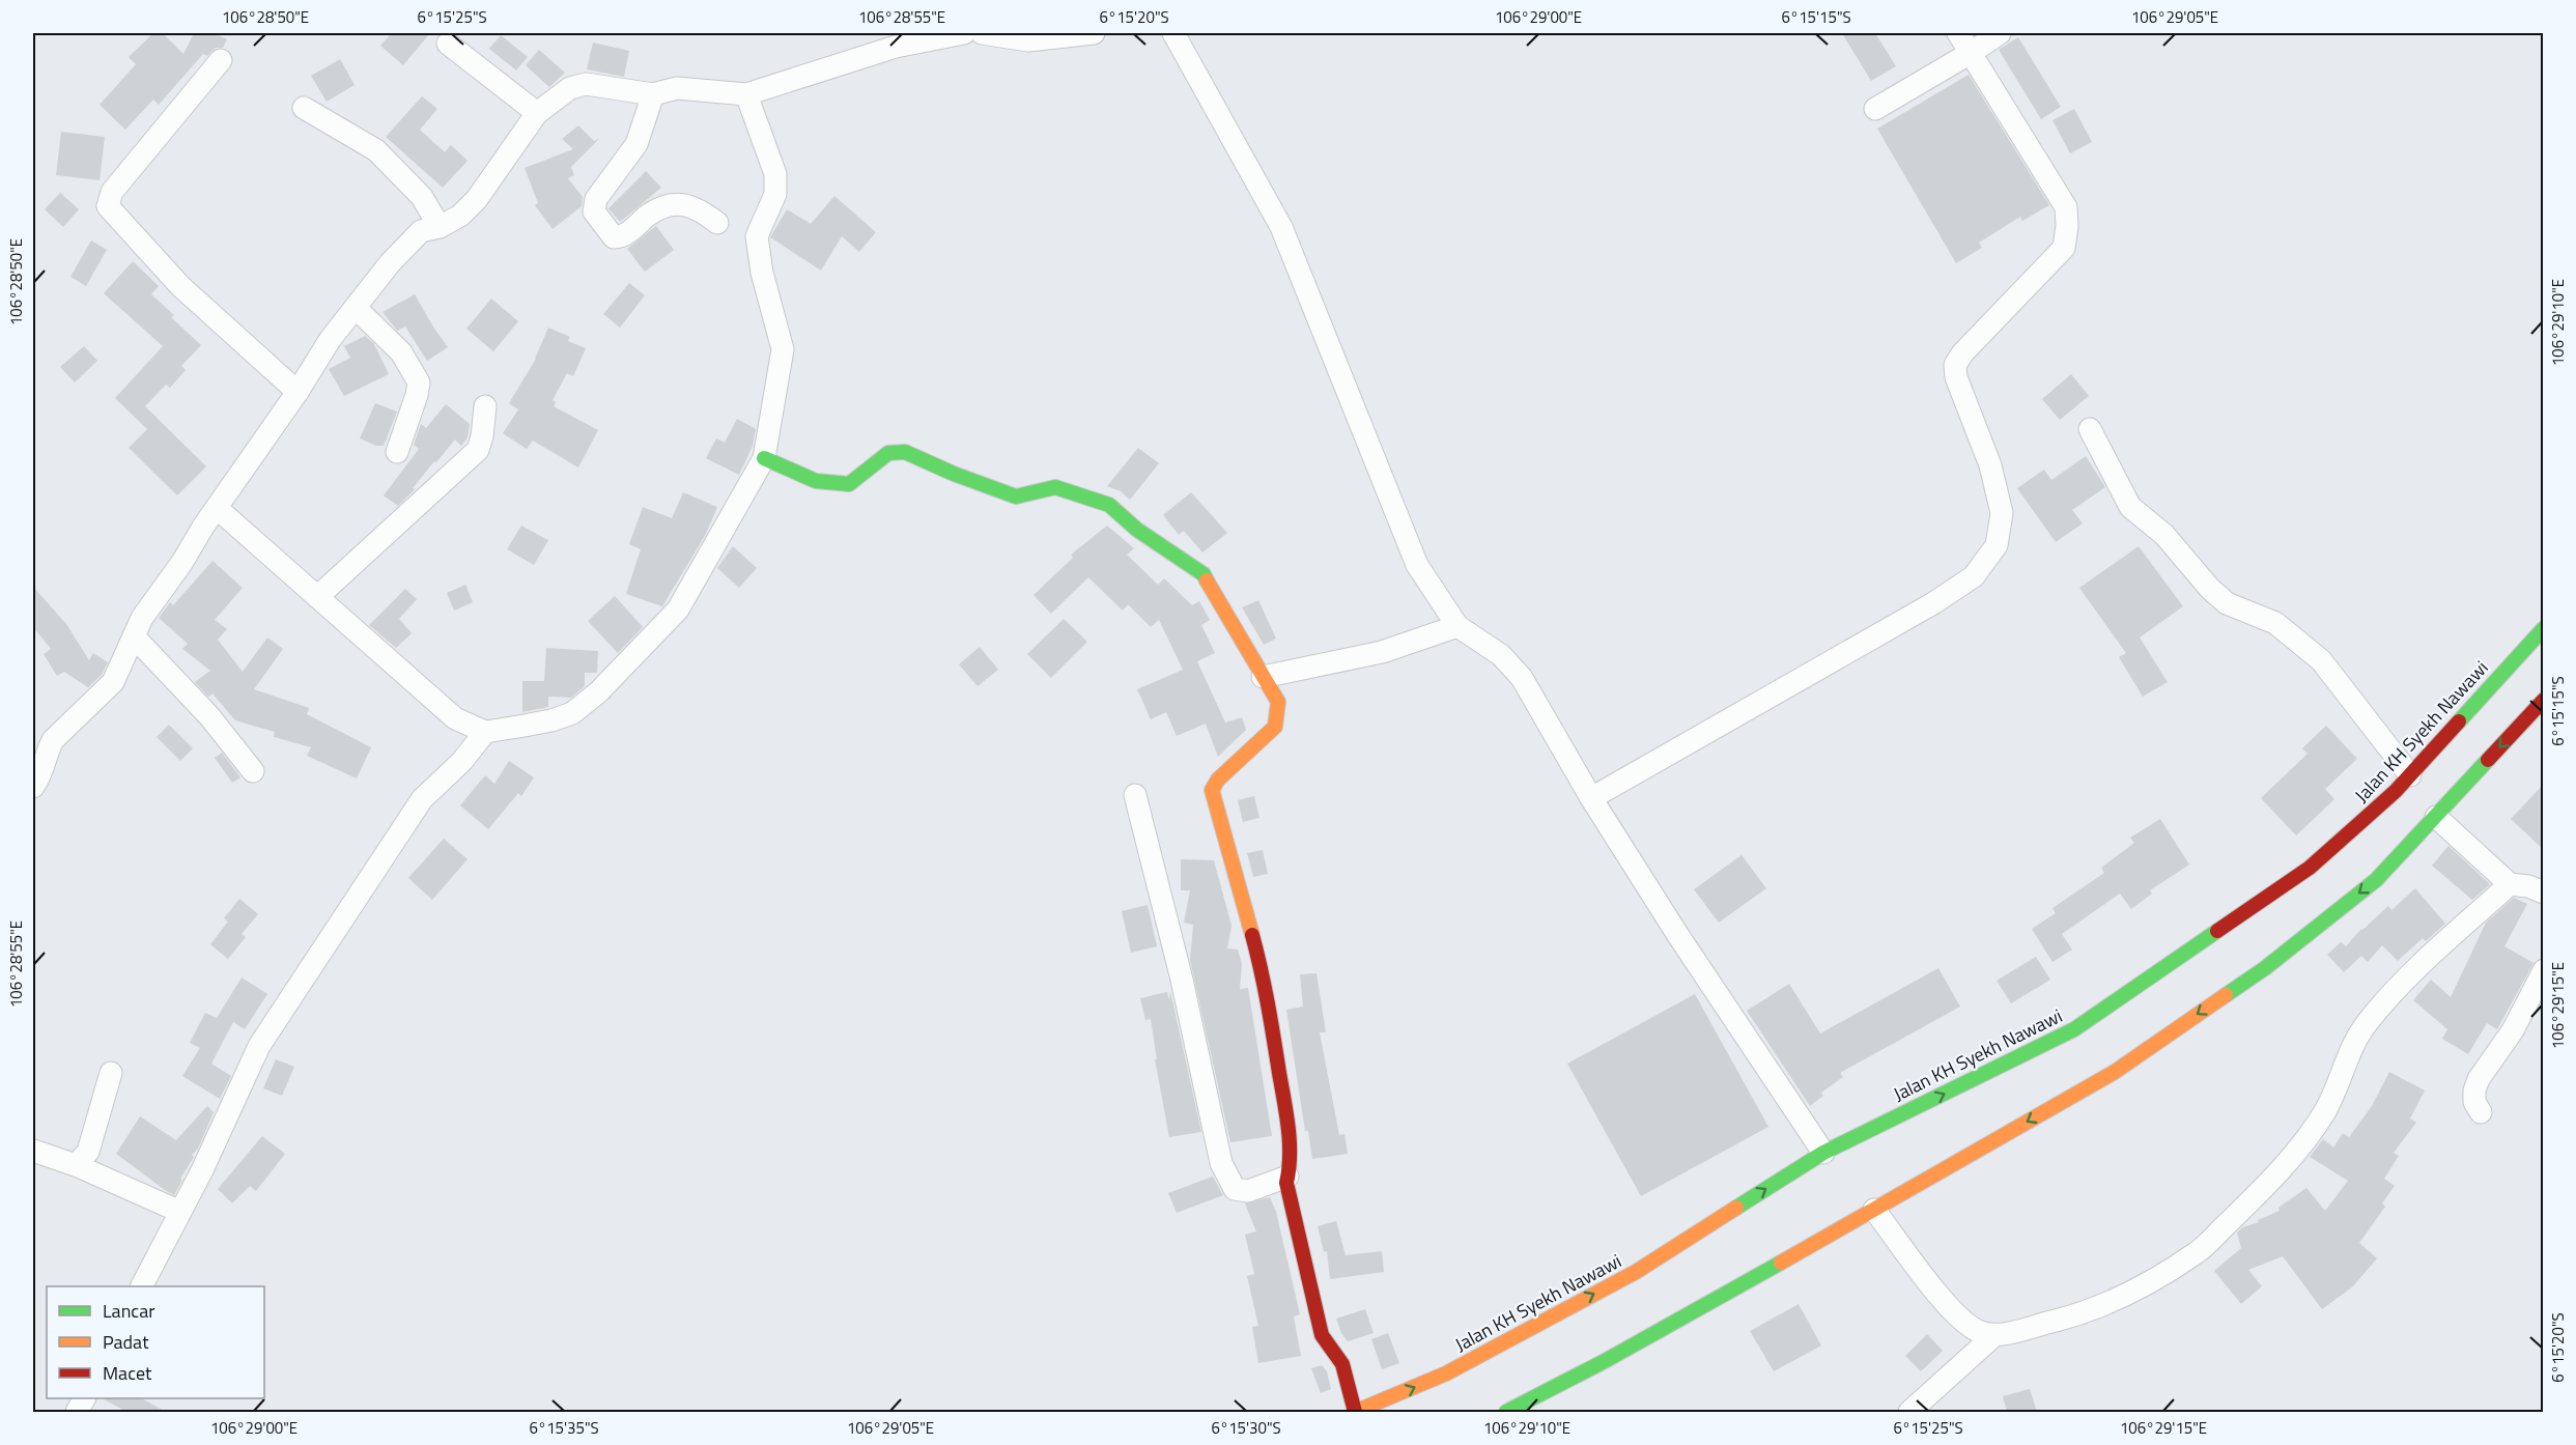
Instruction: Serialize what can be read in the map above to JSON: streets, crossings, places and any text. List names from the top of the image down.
{
  "streets": {
    "main road": ["Jalan KH Syekh Nawawi"]
  },
  "legend": ["Lancar", "Padat", "Macet"],
  "coordinates": [
    "106°28'50\"E",
    "6°15'25\"S",
    "106°28'55\"E",
    "6°15'20\"S",
    "106°29'00\"E",
    "6°15'15\"S",
    "106°29'05\"E",
    "106°29'10\"E",
    "106°29'15\"E",
    "6°15'35\"S",
    "6°15'30\"S"
  ]
}
